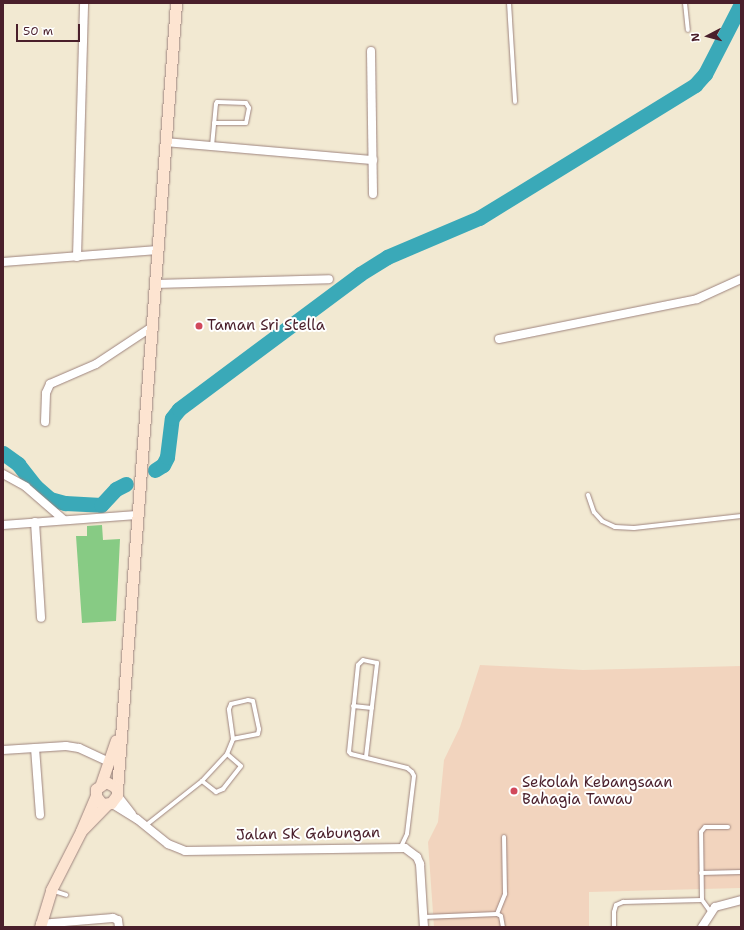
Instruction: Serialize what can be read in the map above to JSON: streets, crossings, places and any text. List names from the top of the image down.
{
  "streets": {
    "street": ["Jalan SK Gabungan"]
  },
  "places": ["Taman Sri Stella", "Sekolah Kebangsaan Bahagia Tawau"],
  "scale_bar": "50 m",
  "north": "left"
}
